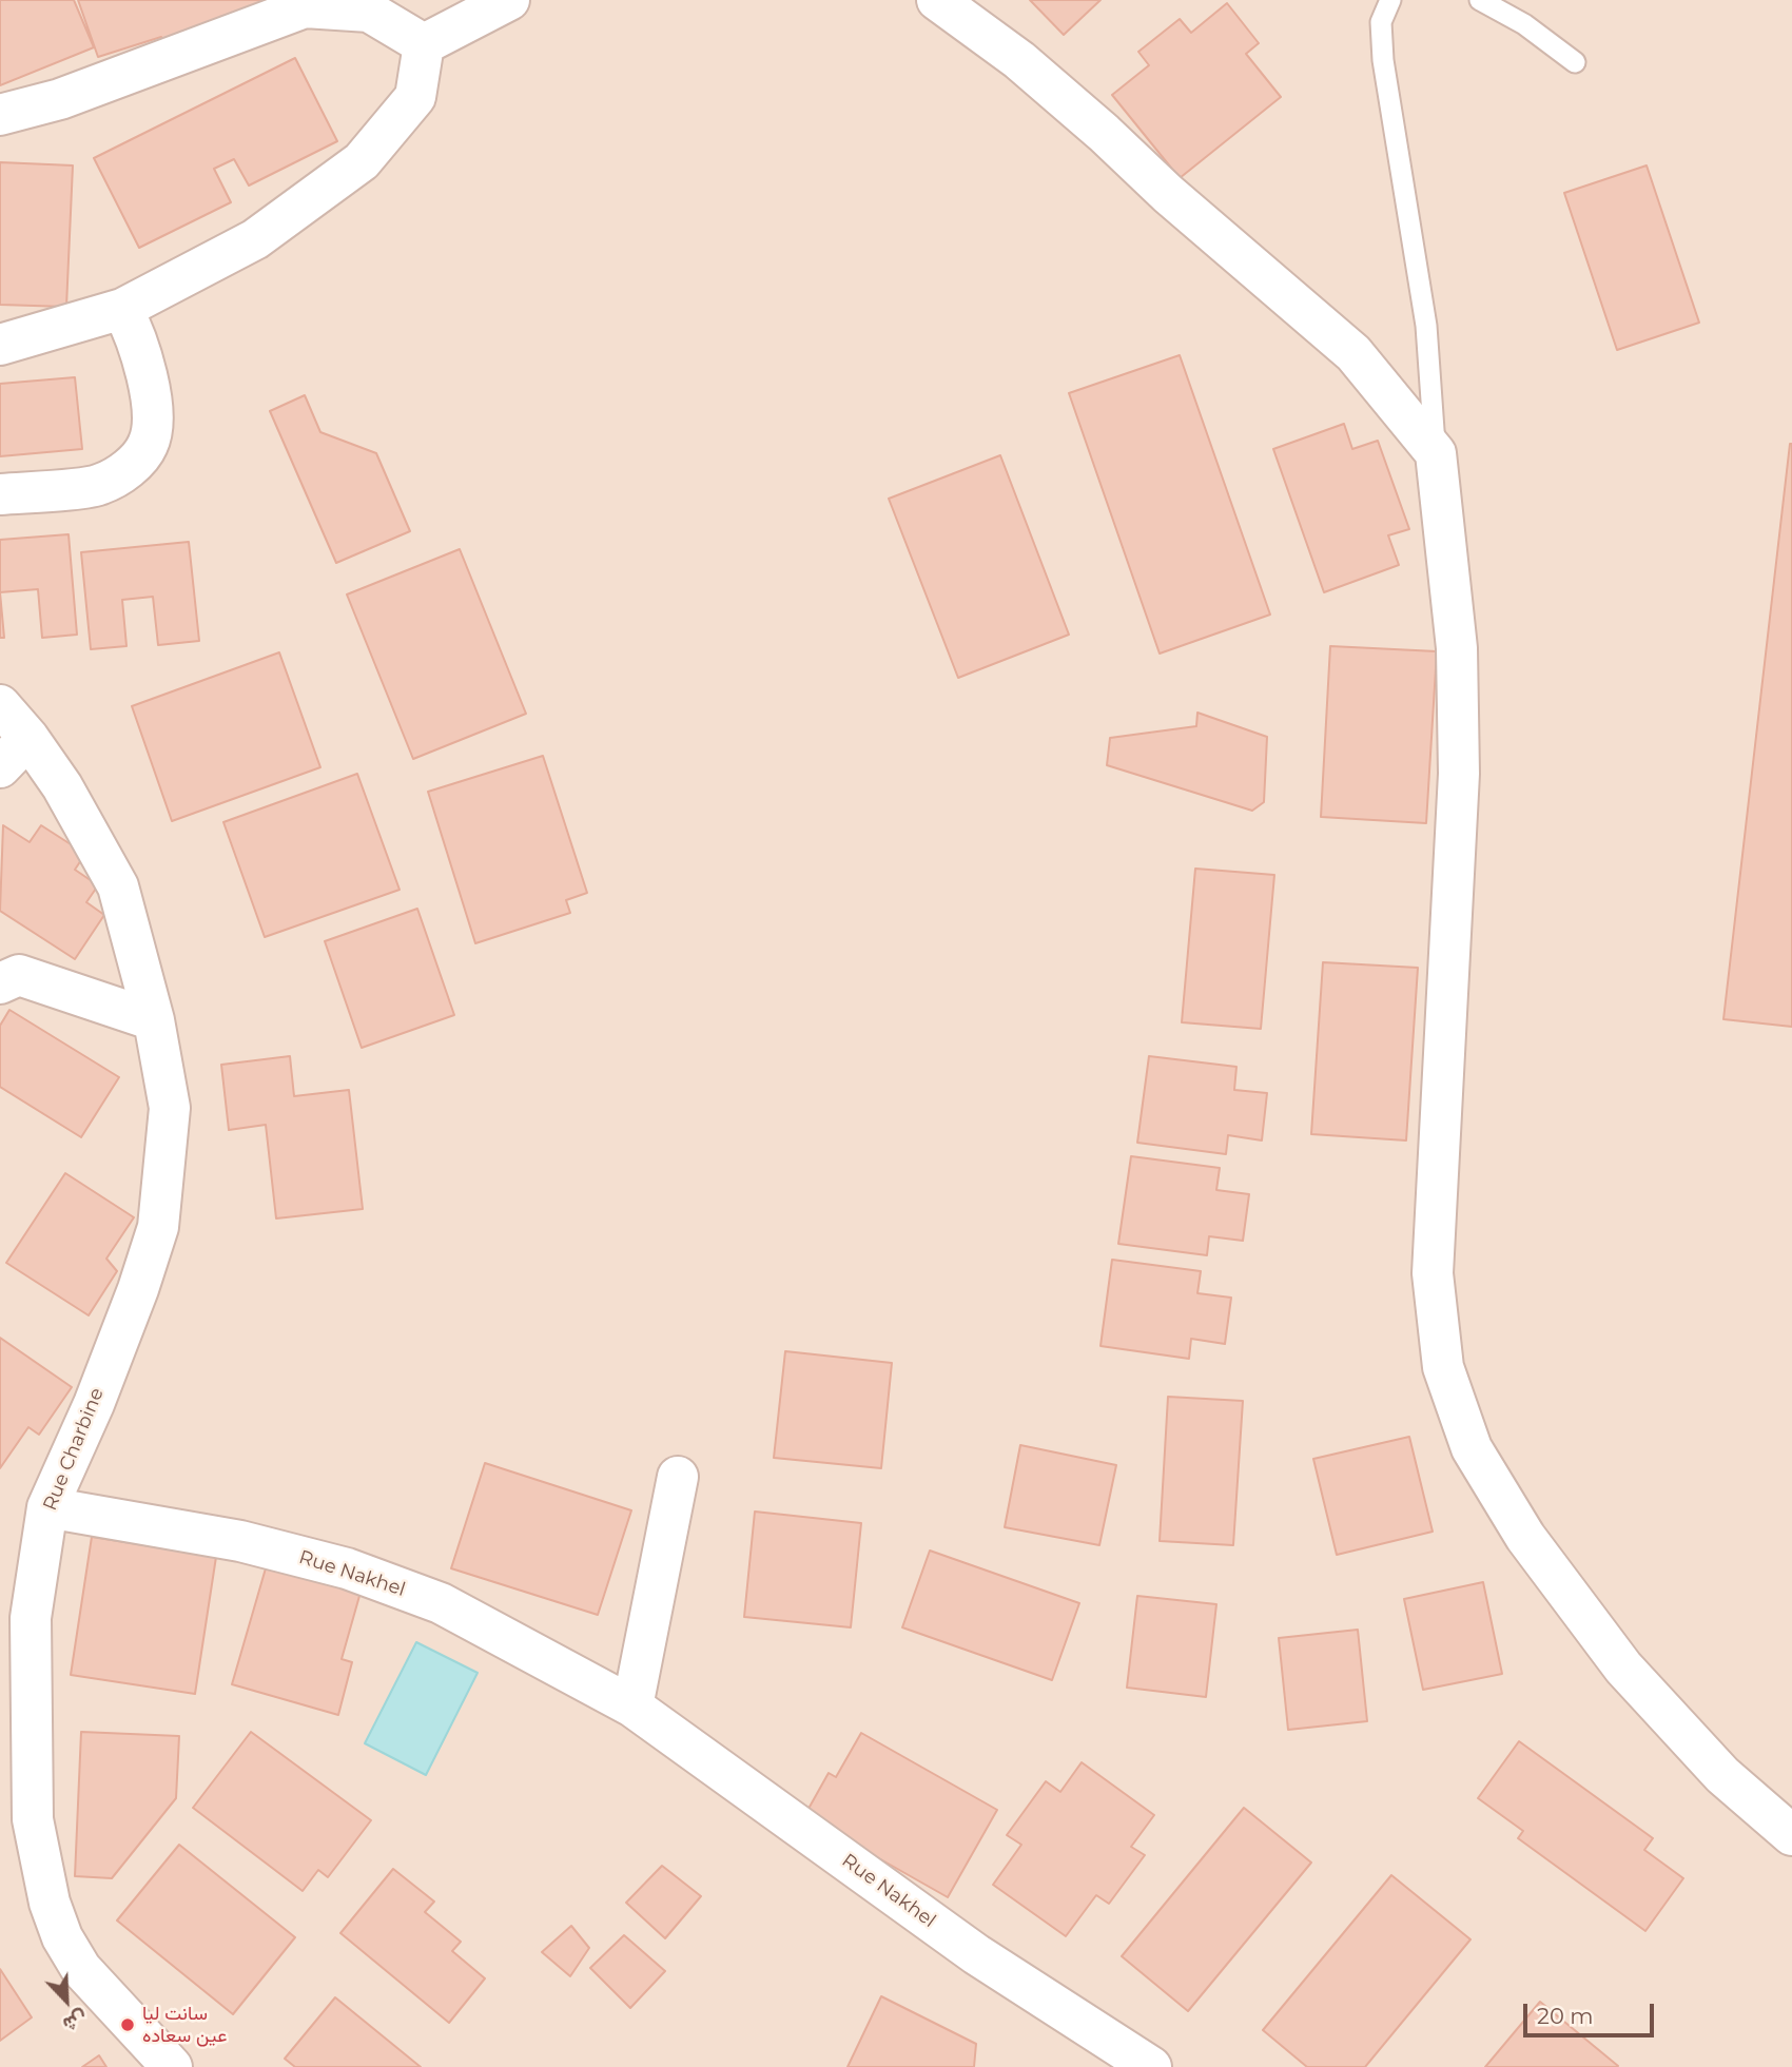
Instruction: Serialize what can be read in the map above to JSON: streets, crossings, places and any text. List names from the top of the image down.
{
  "streets": {
    "street": ["Rue Charbine", "Rue Nakhel"]
  },
  "crossings": [
    ["Rue Charbine", "Rue Nakhel"]
  ],
  "places": ["سانت ليا عين سعاده"],
  "scale_bar": "20 m",
  "north": "bottom right"
}
